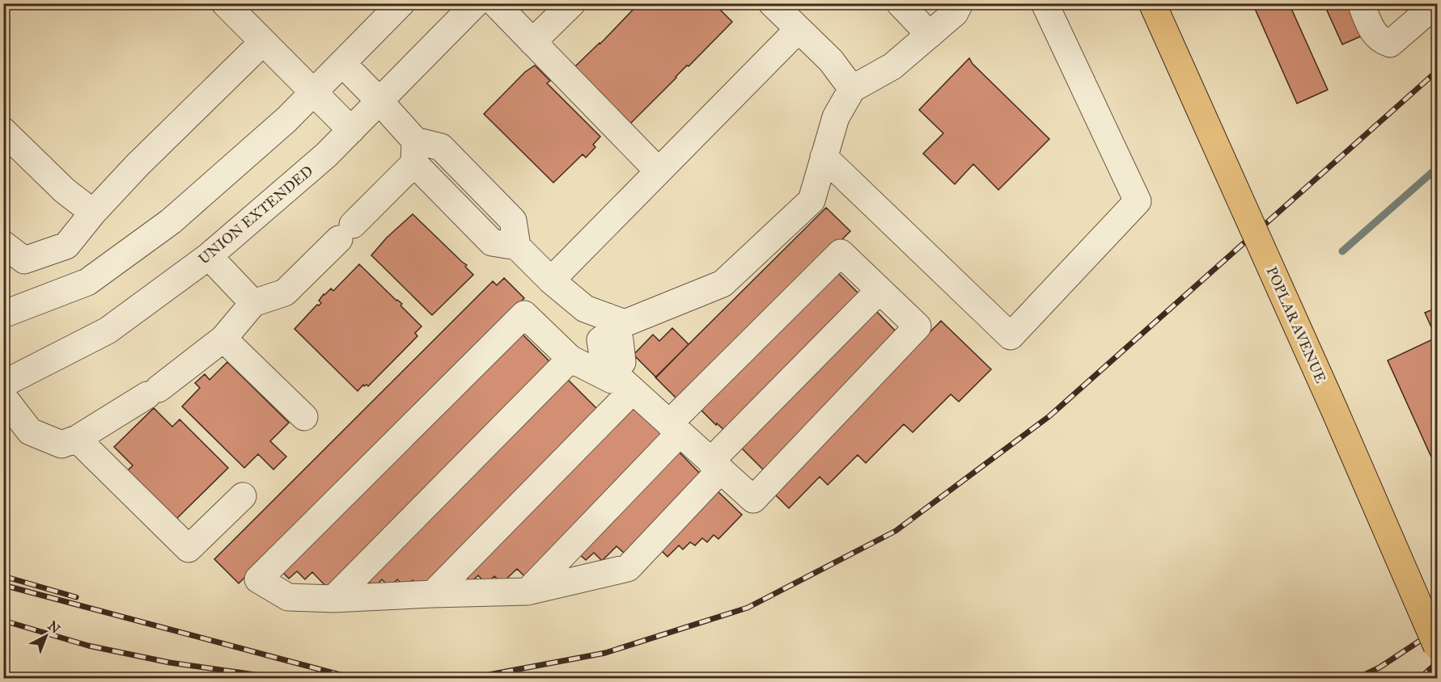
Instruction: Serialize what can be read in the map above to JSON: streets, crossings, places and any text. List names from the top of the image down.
{
  "streets": {
    "main road": ["POPLAR AVENUE"],
    "street": ["UNION EXTENDED"]
  },
  "north": "top right"
}
